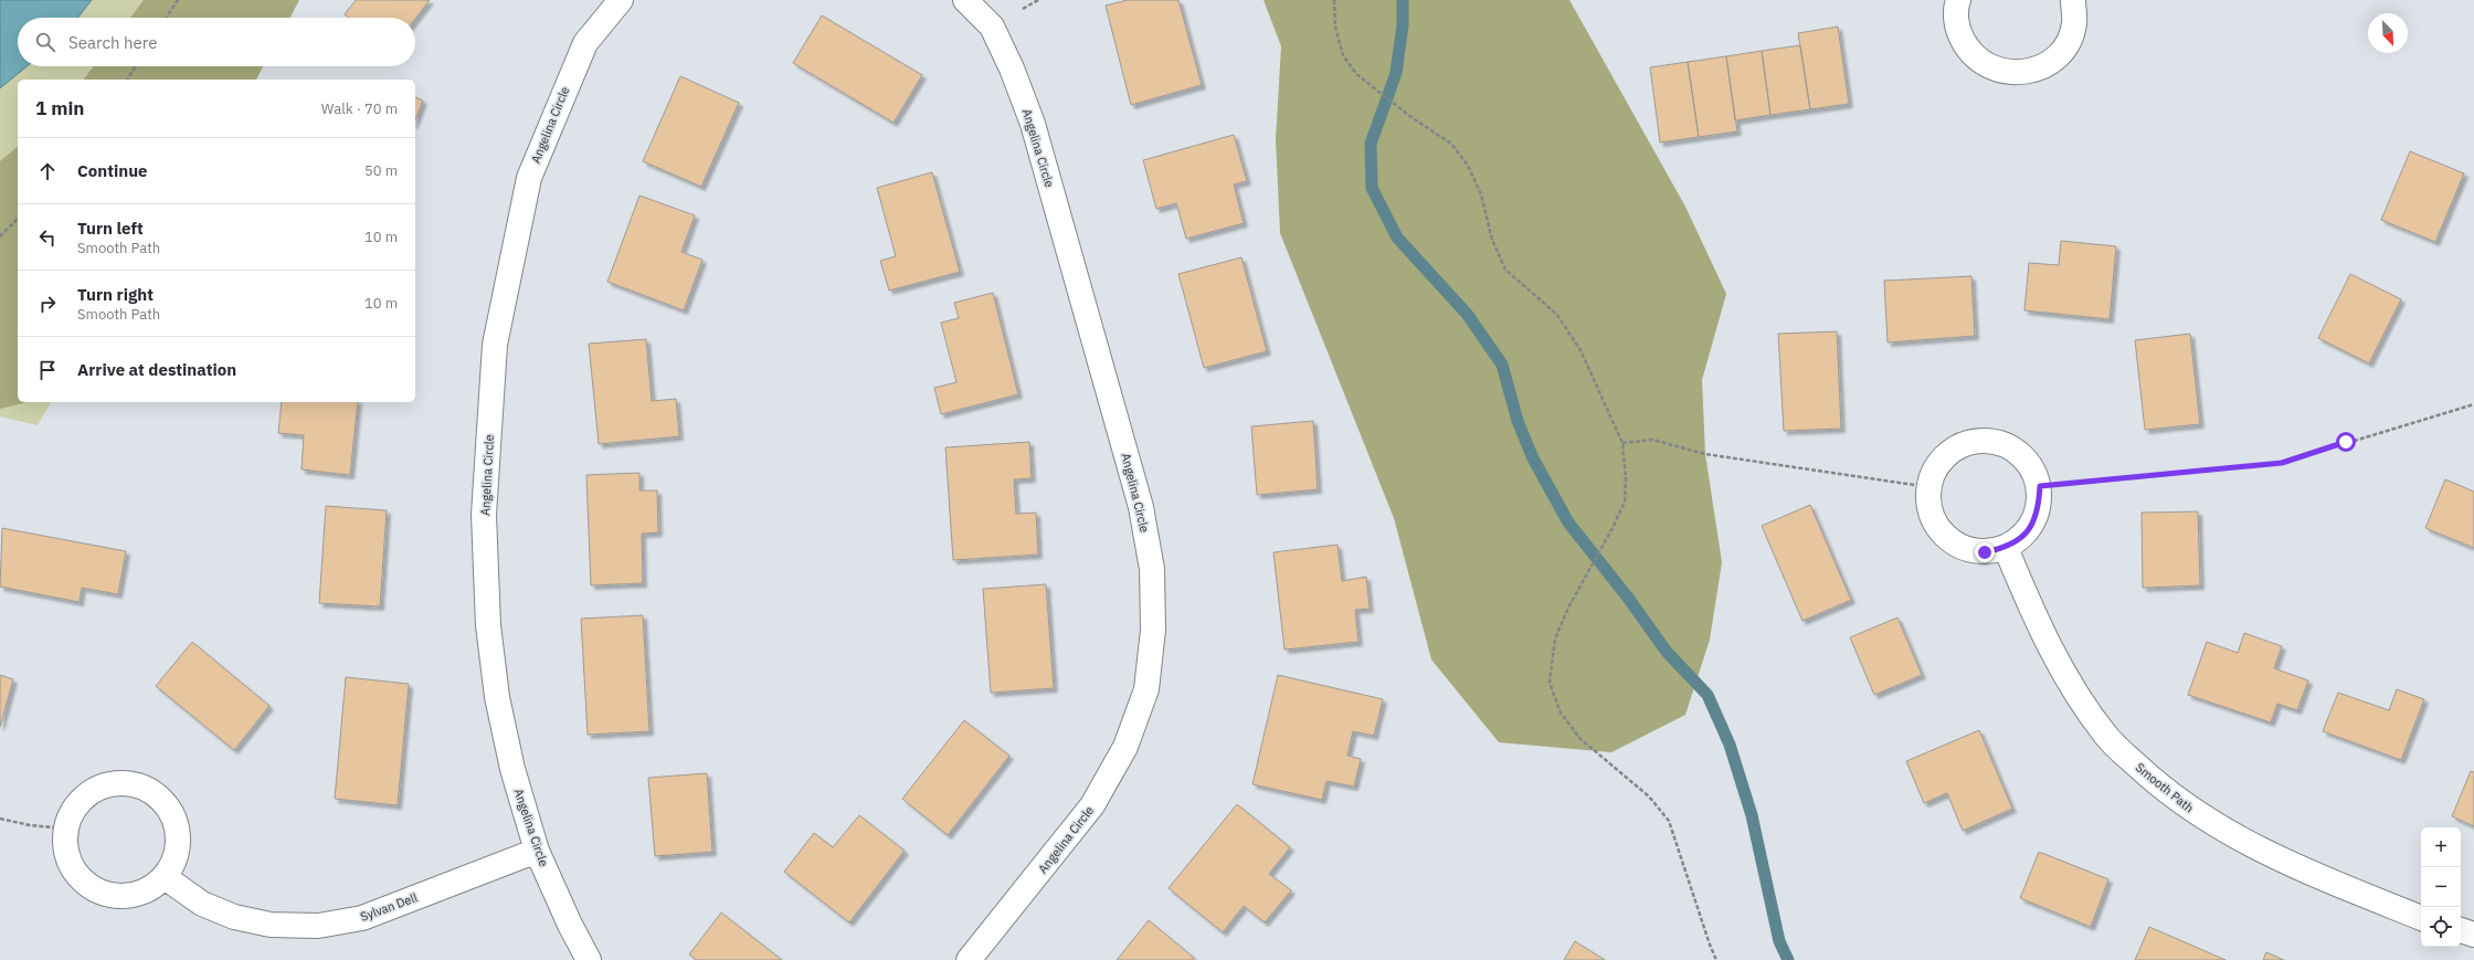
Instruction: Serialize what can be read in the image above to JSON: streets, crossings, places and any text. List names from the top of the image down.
{
  "streets": {
    "street": ["Angelina Circle", "Smooth Path", "Sylvan Dell"]
  },
  "crossings": [
    ["Angelina Circle", "Sylvan Dell"]
  ],
  "north": "bottom right",
  "page": {
    "search": "Search here",
    "heading": ["1 min", "Walk · 70 m"],
    "list": [
      ["Continue", "50 m"],
      ["Turn left", "Smooth Path", "10 m"],
      ["Turn right", "Smooth Path", "10 m"],
      "Arrive at destination"
    ],
    "map_buttons": ["+", "−"]
  }
}
